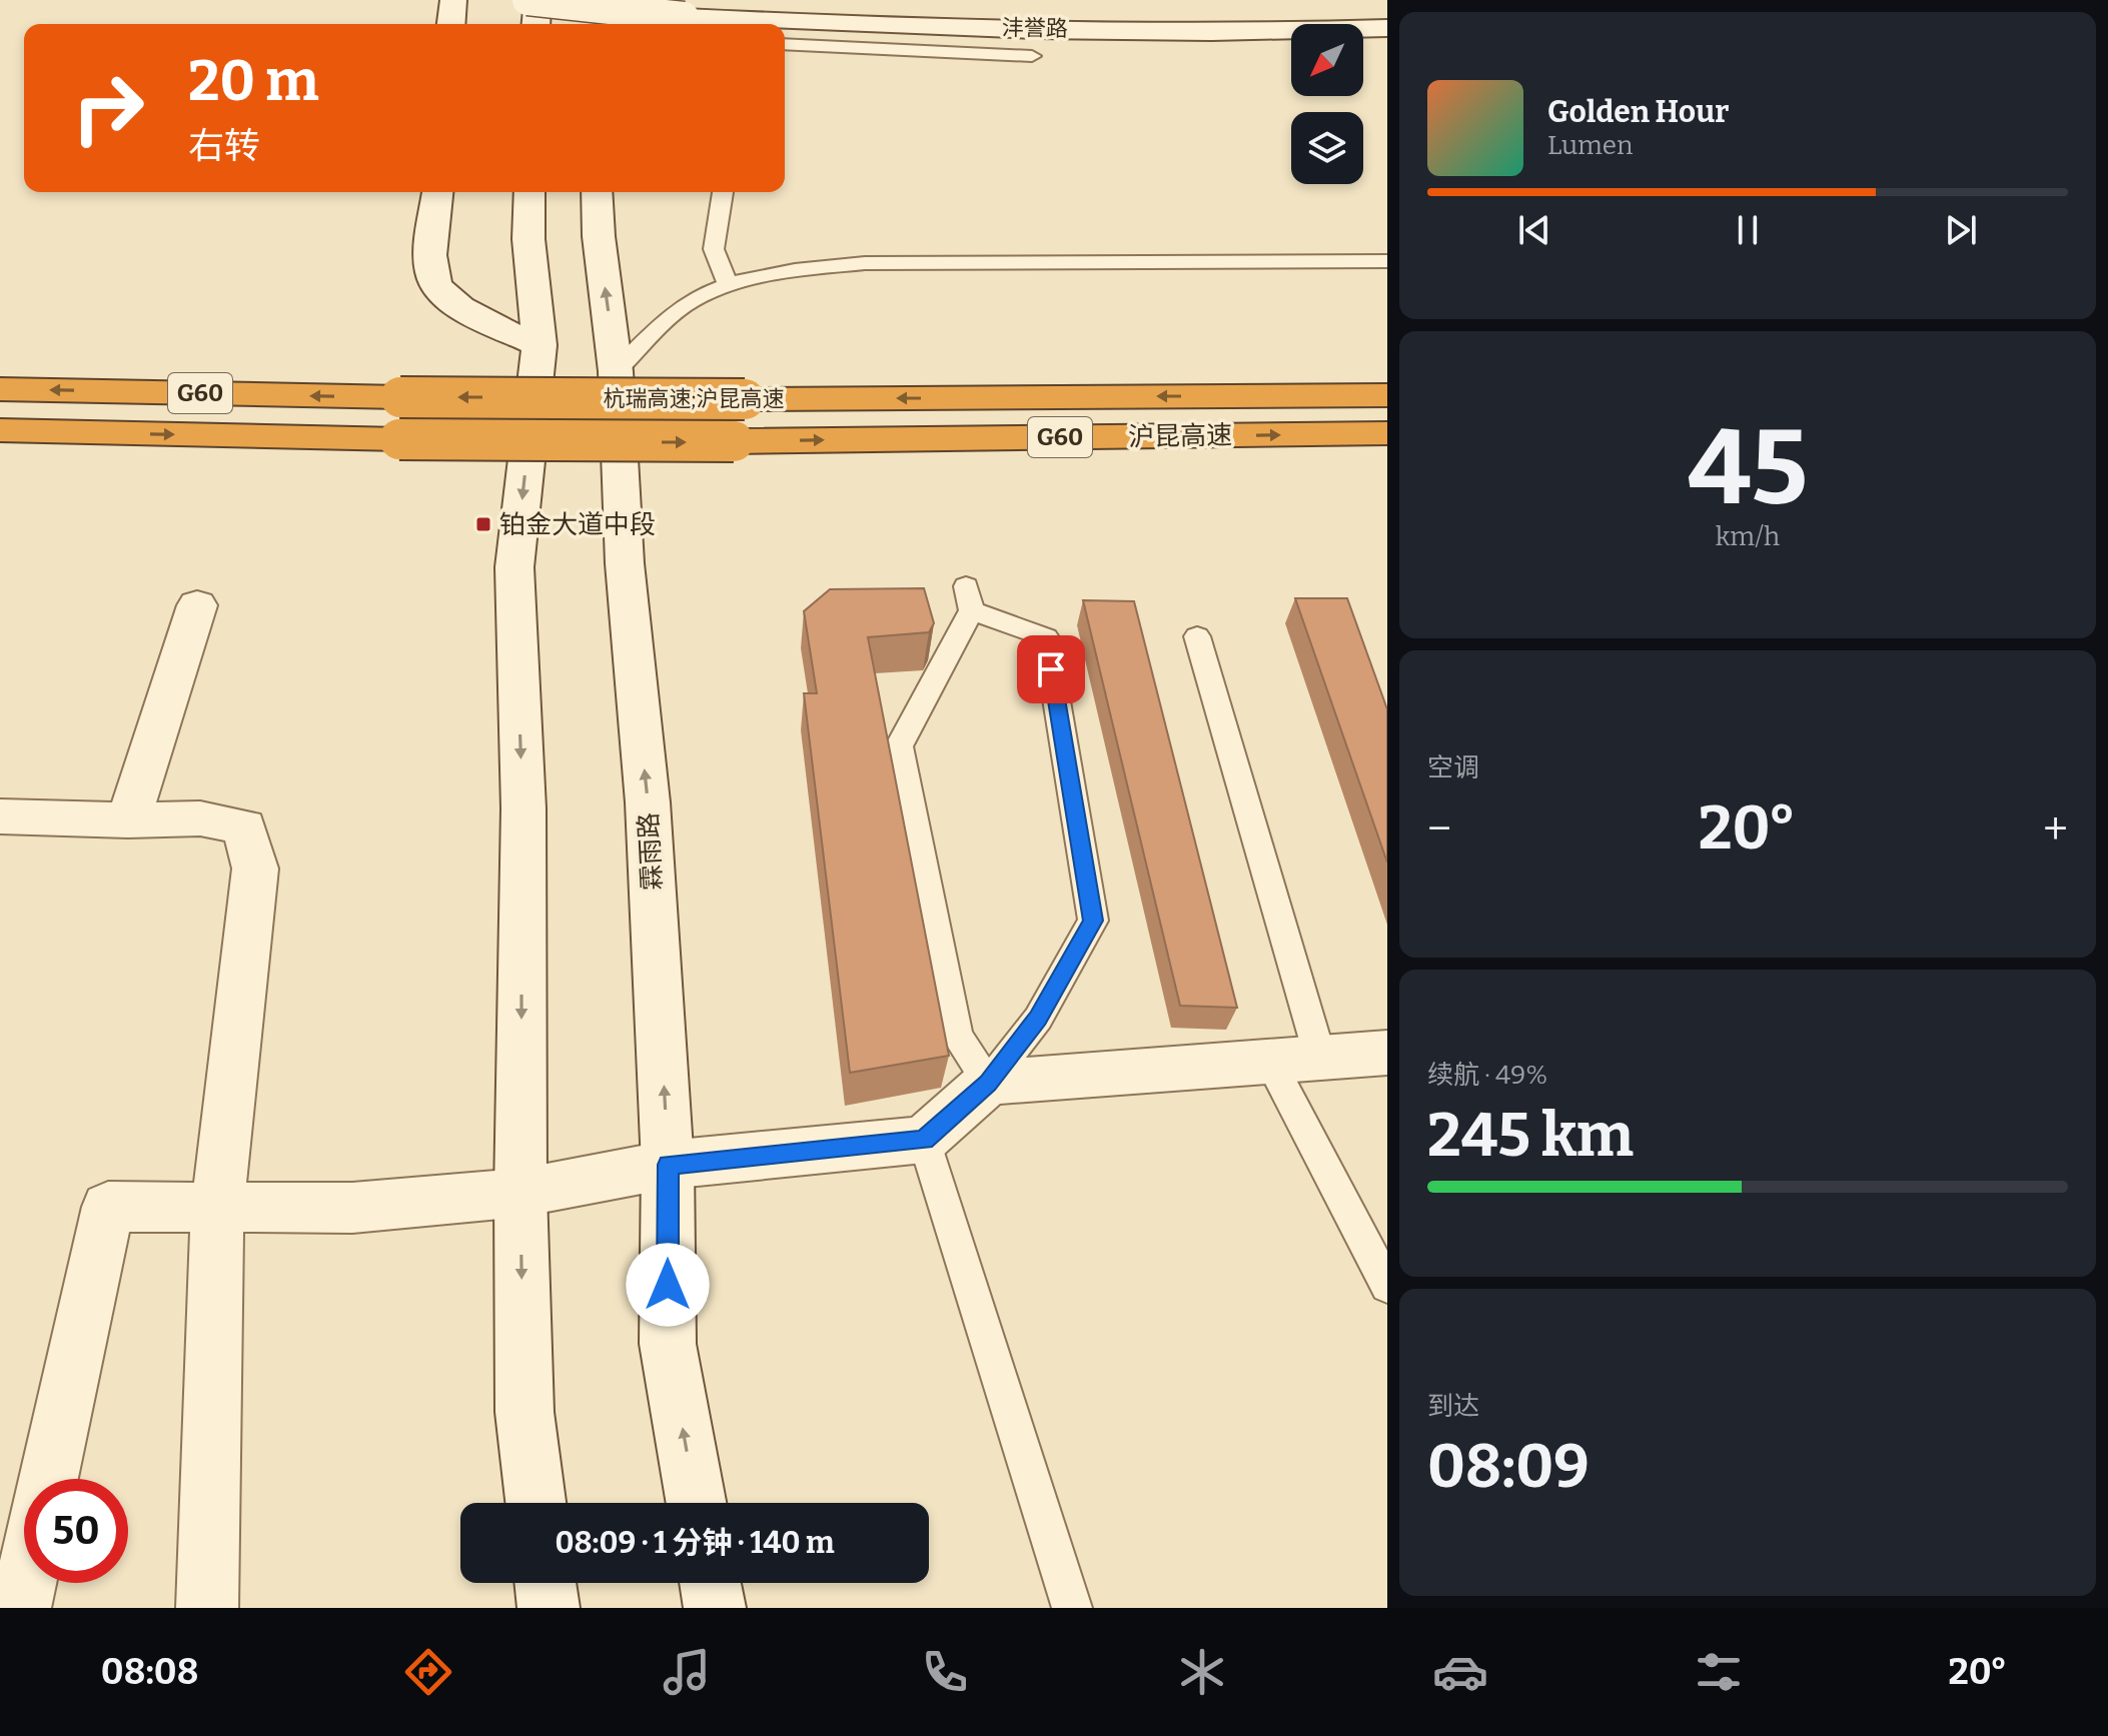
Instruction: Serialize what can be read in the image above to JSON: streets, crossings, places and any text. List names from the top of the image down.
{
  "streets": {
    "highway": ["G60", "杭瑞高速;沪昆高速", "沪昆高速"],
    "main road": ["沣誉路", "霖雨路"]
  },
  "crossings": [
    ["杭瑞高速;沪昆高速", "沪昆高速"]
  ],
  "one_way": ["沪昆高速"],
  "places": {
    "transit": ["铂金大道中段"]
  },
  "north": "bottom left",
  "page": {
    "turn": ["20 m", "右转"],
    "song": ["Golden Hour", "Lumen"],
    "tile": [
      ["45", "km/h"],
      "空调",
      ["续航 · 49%", "245 km"],
      ["到达", "08:09"]
    ],
    "heat": ["−", "20°", "+"],
    "limit": "50",
    "trip": "08:09 · 1 分钟 · 140 m",
    "tabs": ["08:08", "20°"]
  }
}
